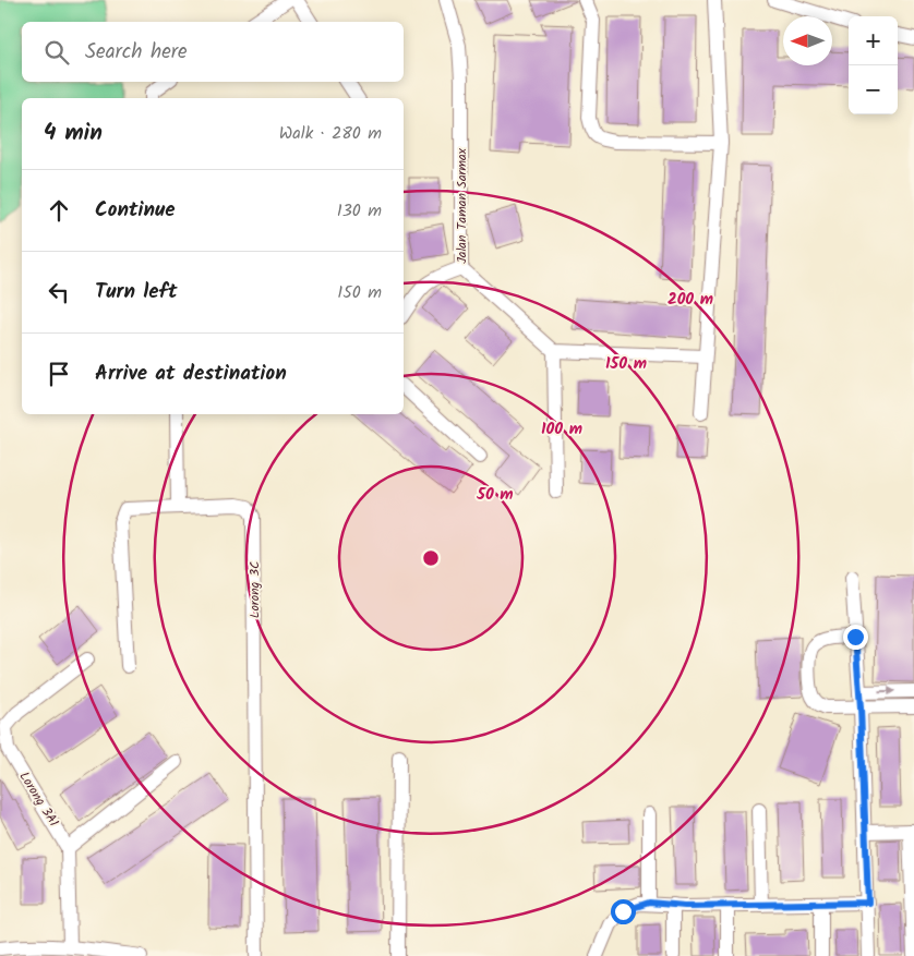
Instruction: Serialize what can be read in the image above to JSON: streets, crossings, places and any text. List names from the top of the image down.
{
  "streets": {
    "street": ["Jalan Taman Sarmax", "Lorong 3C", "Lorong 3A1"]
  },
  "north": "left",
  "page": {
    "map_buttons": ["+", "−"],
    "search": "Search here",
    "heading": ["4 min", "Walk · 280 m"],
    "list": [
      ["Continue", "130 m"],
      ["Turn left", "150 m"],
      "Arrive at destination"
    ]
  },
  "rings": [
    "200 m",
    "150 m",
    "100 m",
    "50 m"
  ]
}
